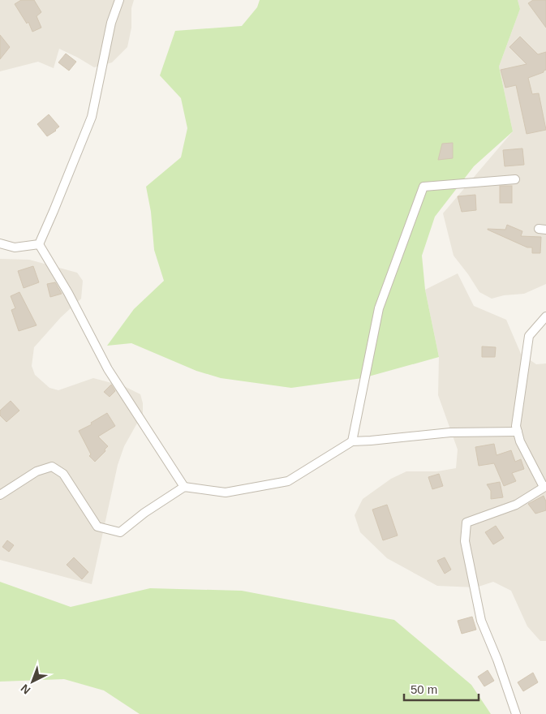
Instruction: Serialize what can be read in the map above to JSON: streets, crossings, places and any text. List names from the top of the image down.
{
  "scale_bar": "50 m",
  "north": "bottom left"
}
